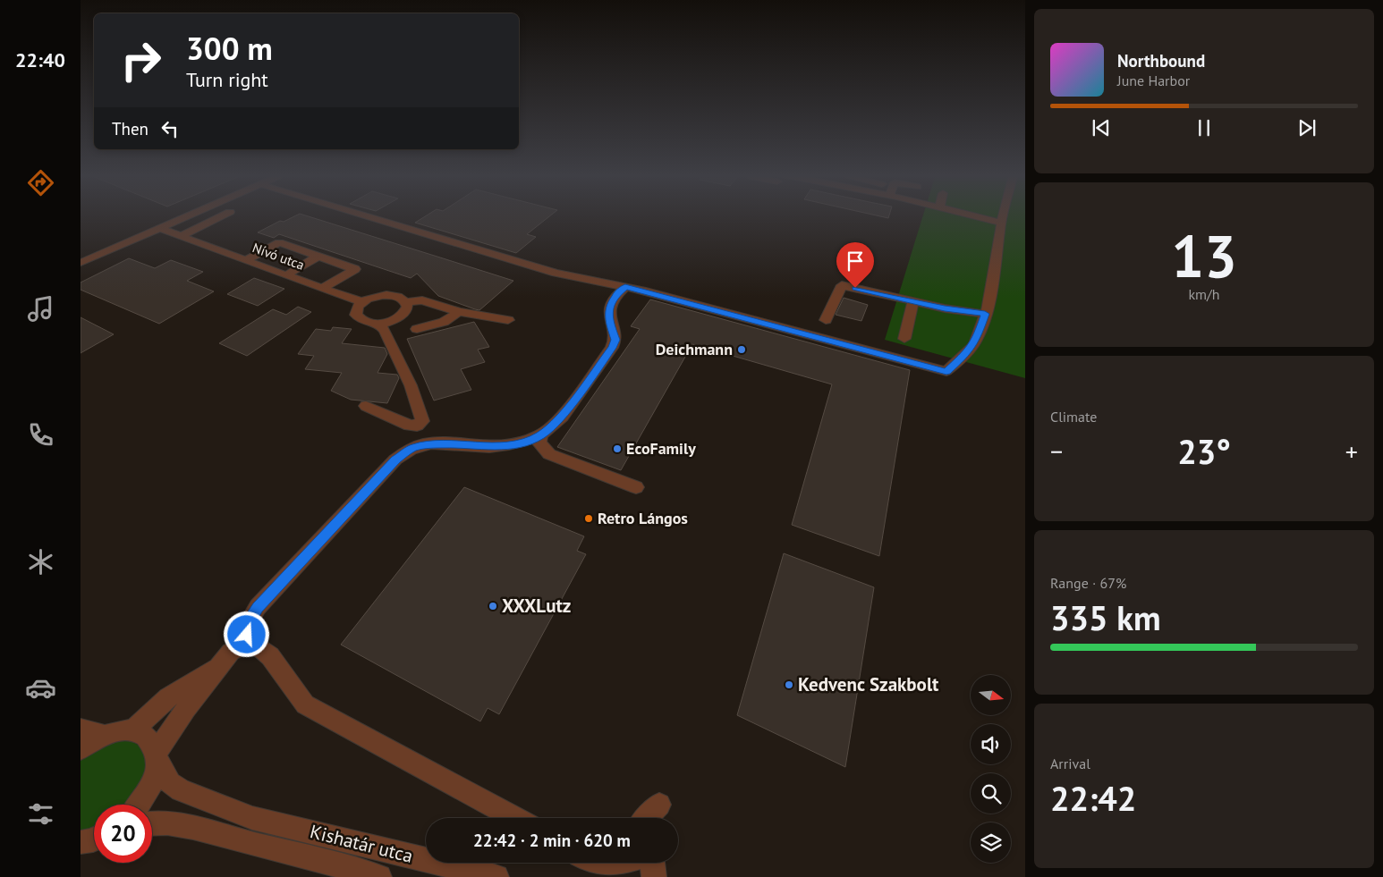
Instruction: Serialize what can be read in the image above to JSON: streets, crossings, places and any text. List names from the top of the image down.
{
  "streets": {
    "street": ["Nívó utca", "Kishatár utca"]
  },
  "places": [
    "Deichmann",
    "EcoFamily",
    "Retro Lángos",
    "XXXLutz",
    "Kedvenc Szakbolt"
  ],
  "north": "right",
  "page": {
    "tabs": "22:40",
    "turn": ["300 m", "Turn right"],
    "song": ["Northbound", "June Harbor"],
    "then": "Then",
    "tile": [
      ["13", "km/h"],
      "Climate",
      ["Range · 67%", "335 km"],
      ["Arrival", "22:42"]
    ],
    "heat": ["−", "23°", "+"],
    "limit": "20",
    "trip": "22:42 · 2 min · 620 m"
  }
}
